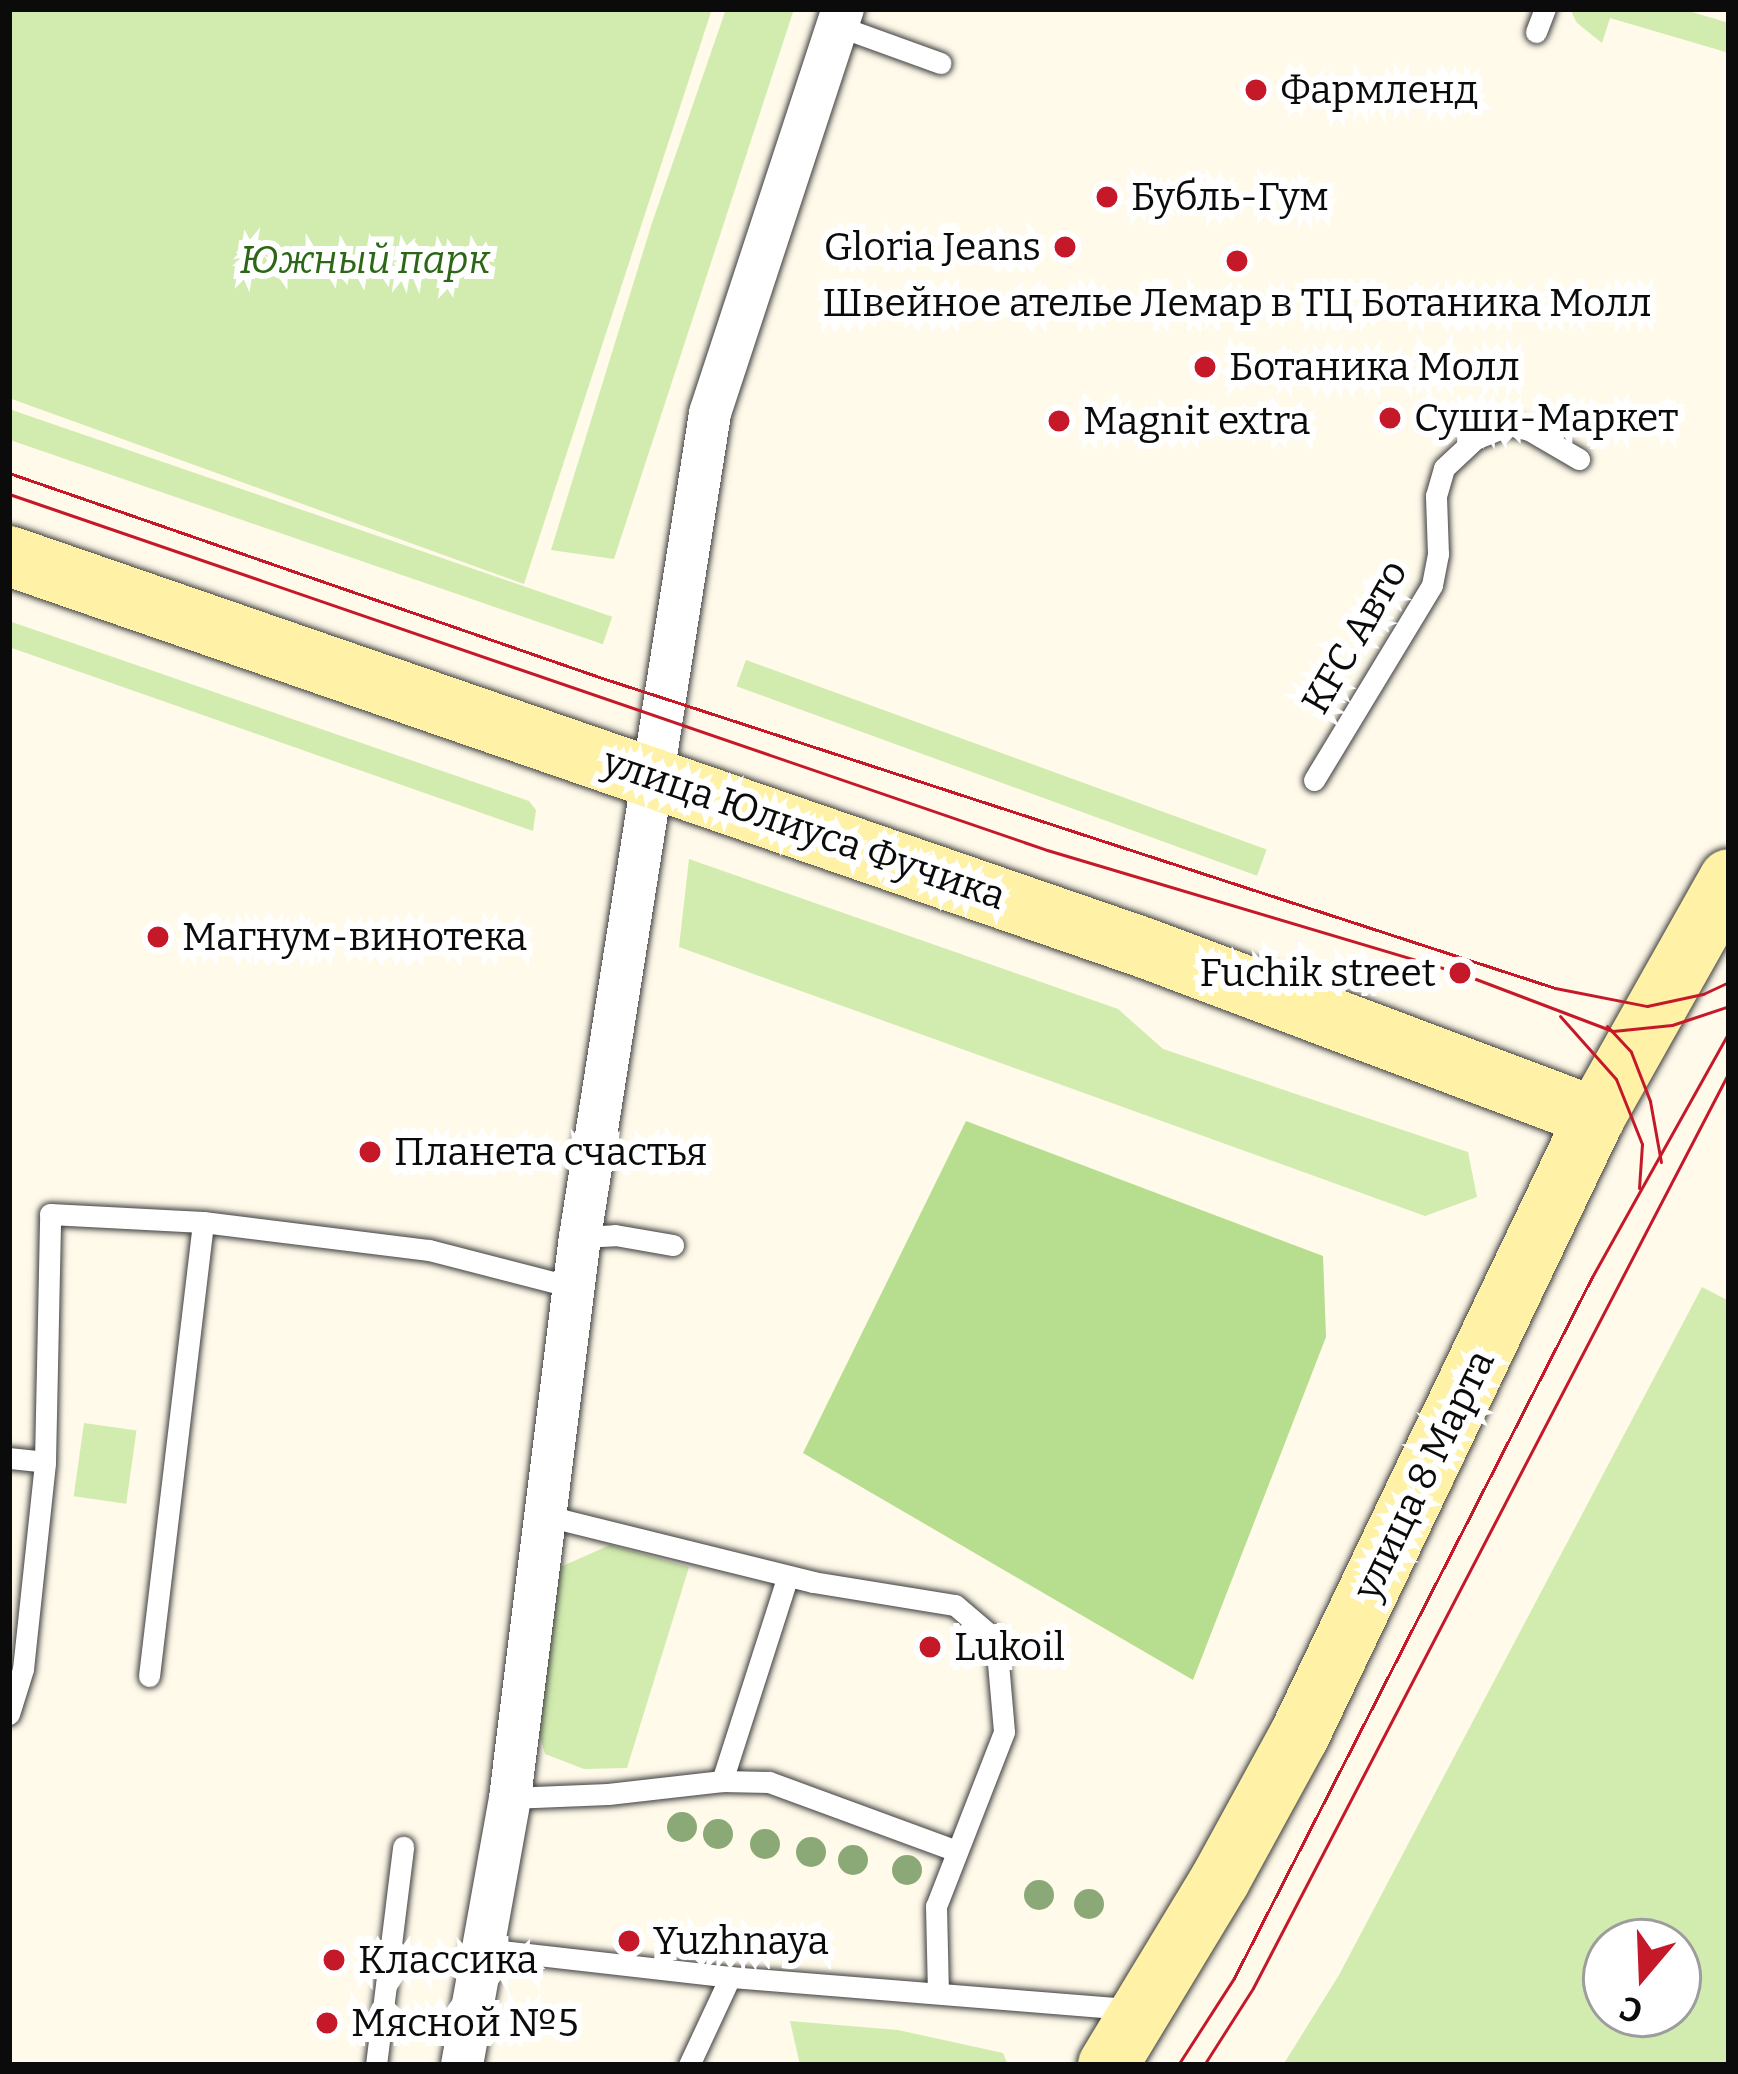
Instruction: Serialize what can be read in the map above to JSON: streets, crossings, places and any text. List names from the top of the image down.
{
  "streets": {
    "street": ["улица Юлиуса Фучика", "улица 8 Марта"],
    "lane": ["KFC Авто"]
  },
  "crossings": [
    ["улица Юлиуса Фучика", "улица 8 Марта"]
  ],
  "parks": ["Южный парк"],
  "places": [
    "Фармленд",
    "Бубль-Гум",
    "Gloria Jeans",
    "Швейное ателье Лемар в ТЦ Ботаника Молл",
    "Ботаника Молл",
    "Суши-Маркет",
    "Magnit extra",
    "Магнум-винотека",
    "Fuchik street",
    "Планета счастья",
    "Lukoil",
    "Yuzhnaya",
    "Классика",
    "Мясной №5"
  ],
  "north": "bottom"
}
